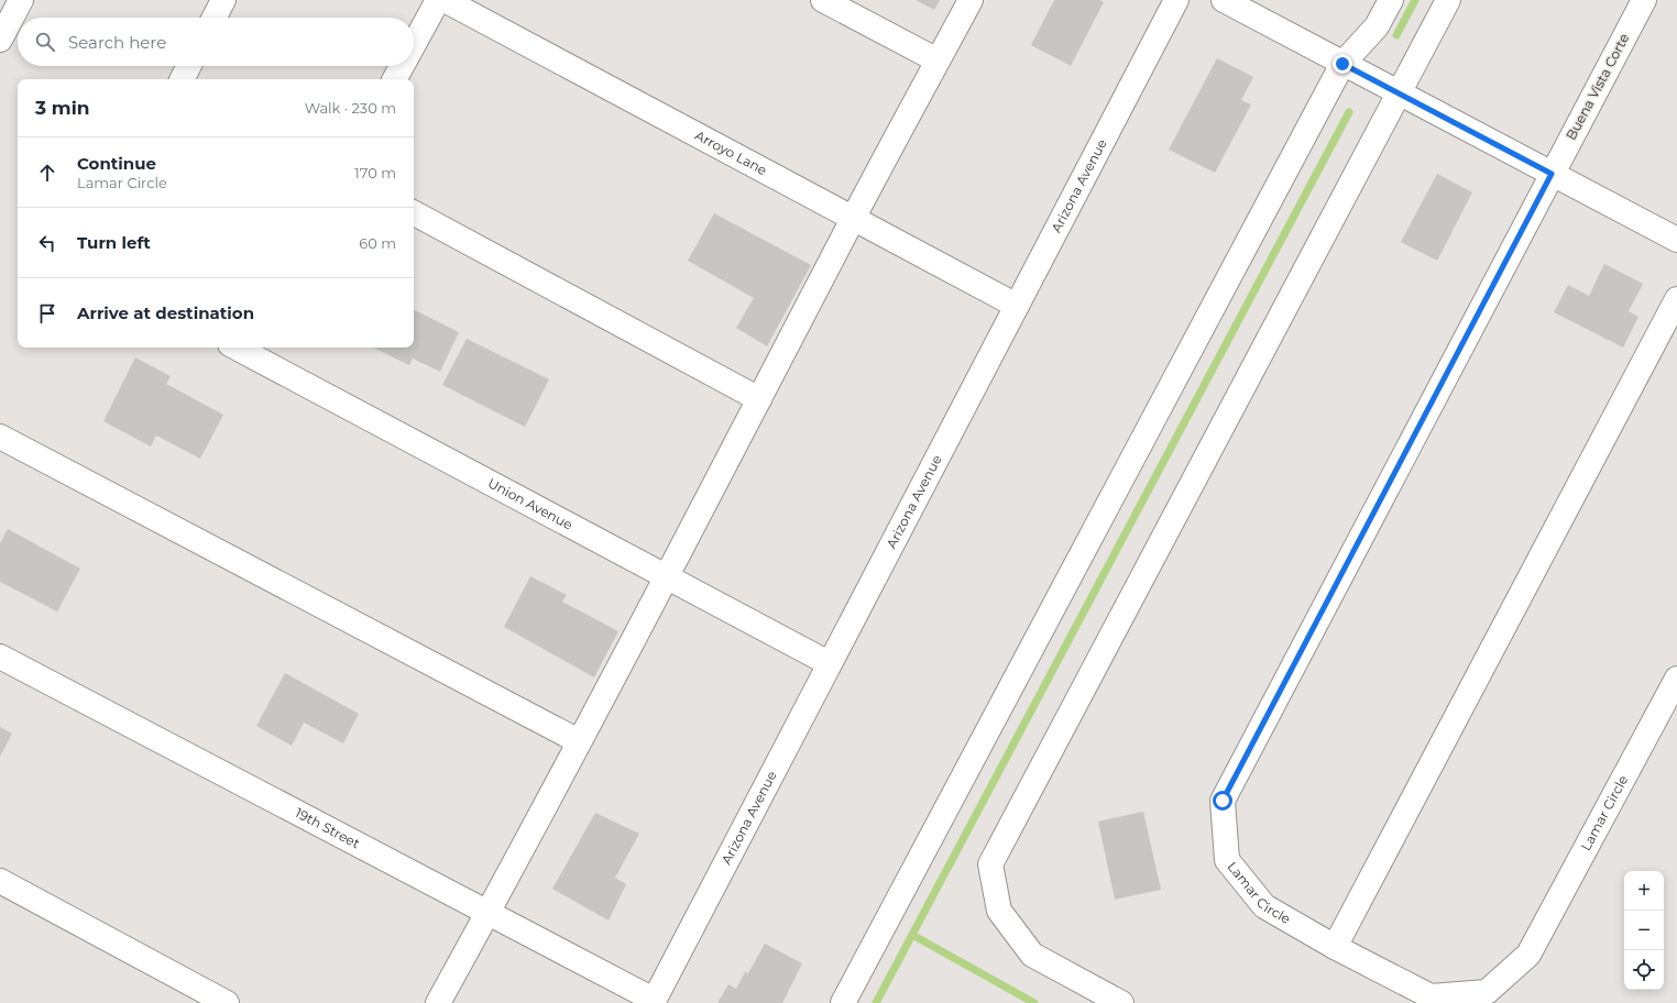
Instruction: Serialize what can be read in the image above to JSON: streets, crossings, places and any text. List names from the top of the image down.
{
  "streets": {
    "street": [
      "Buena Vista Corte",
      "Arroyo Lane",
      "Arizona Avenue",
      "Union Avenue",
      "Lamar Circle",
      "19th Street"
    ]
  },
  "crossings": [
    ["Buena Vista Corte", "Lamar Circle"],
    ["Arroyo Lane", "Arizona Avenue"],
    ["Arizona Avenue", "Union Avenue"],
    ["Arizona Avenue", "19th Street"]
  ],
  "page": {
    "search": "Search here",
    "heading": ["3 min", "Walk · 230 m"],
    "list": [
      ["Continue", "Lamar Circle", "170 m"],
      ["Turn left", "60 m"],
      "Arrive at destination"
    ],
    "map_buttons": ["+", "−"]
  }
}
